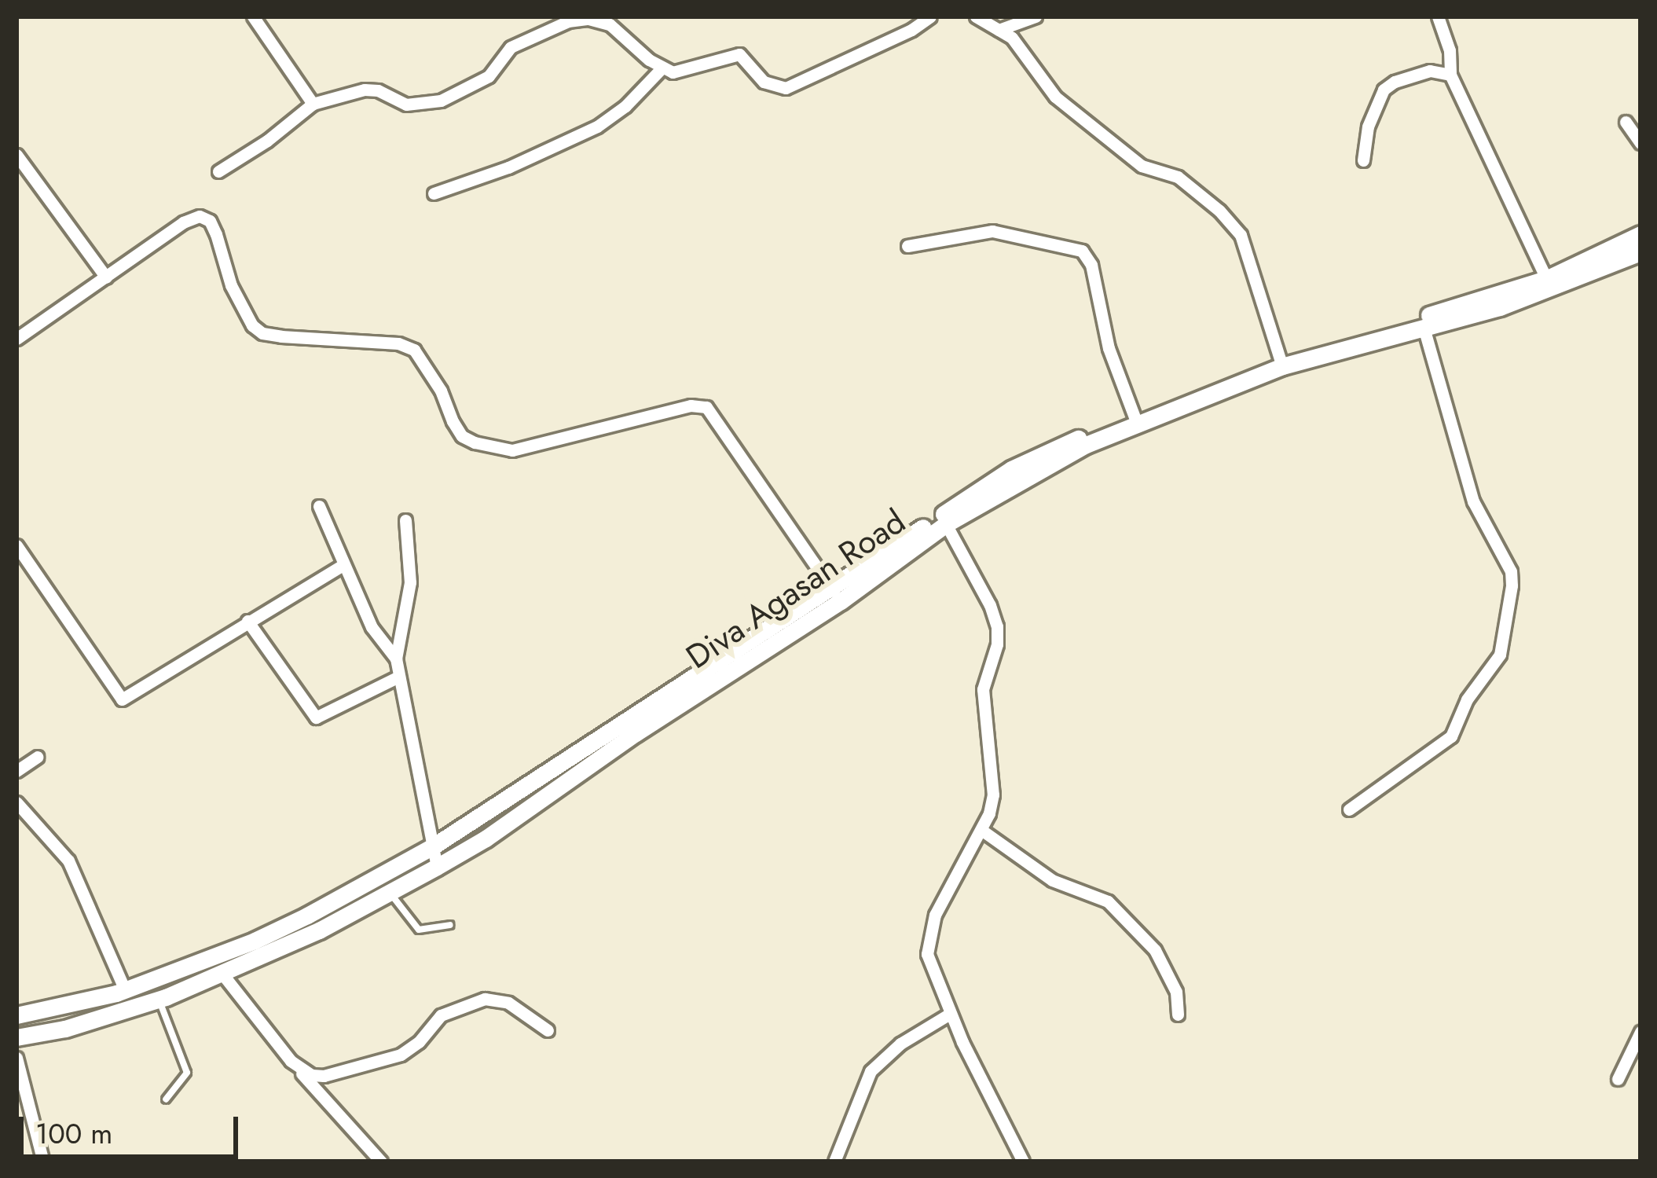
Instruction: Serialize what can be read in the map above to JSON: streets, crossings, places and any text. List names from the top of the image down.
{
  "streets": {
    "street": ["Diva Agasan Road"]
  },
  "scale_bar": "100 m"
}
